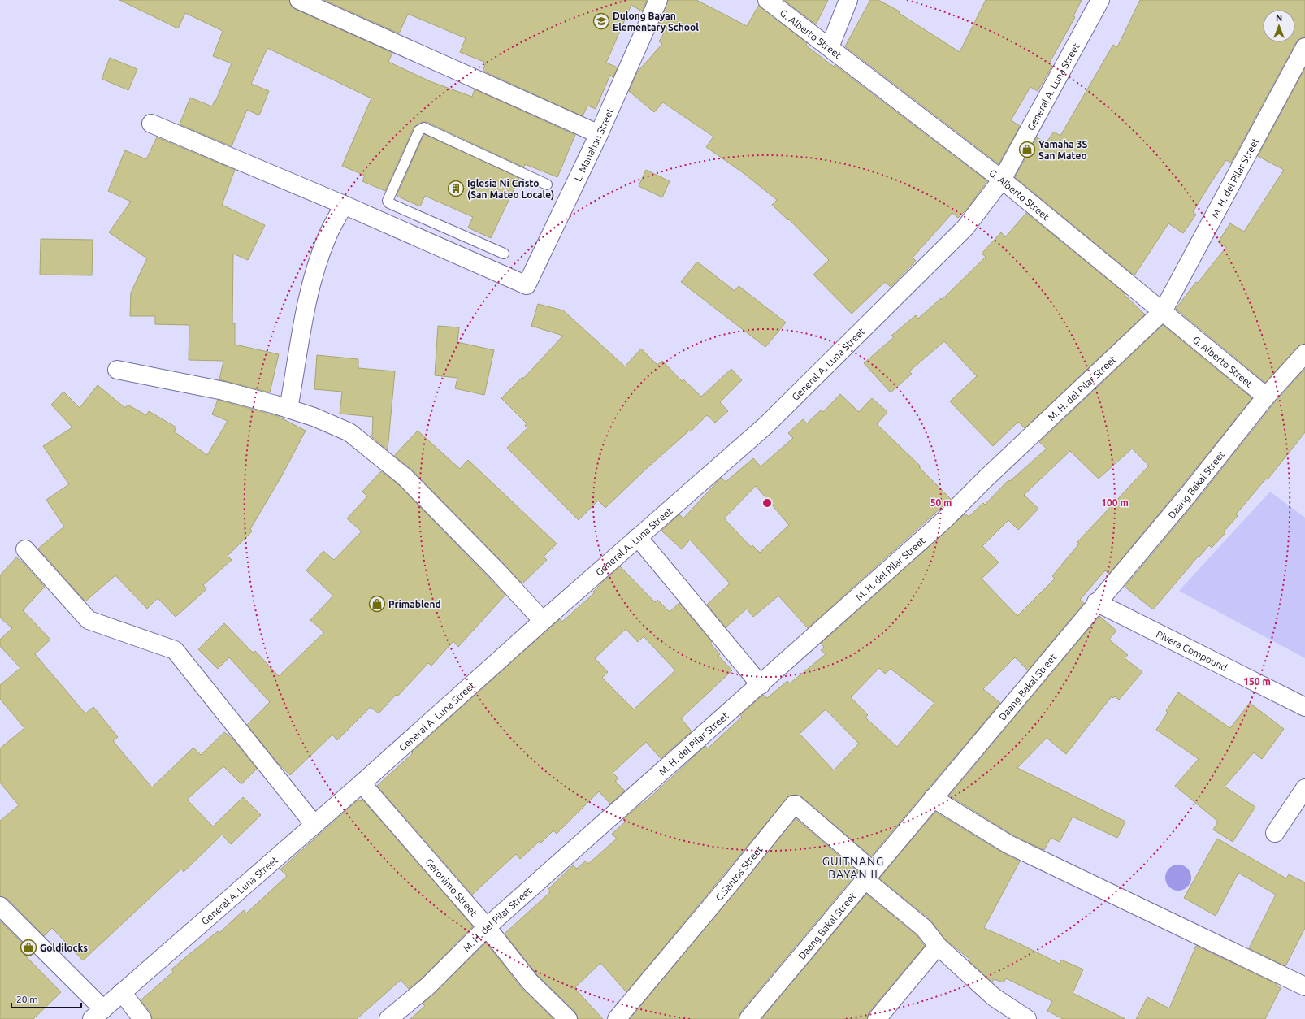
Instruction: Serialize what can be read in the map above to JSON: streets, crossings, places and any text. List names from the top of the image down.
{
  "streets": {
    "street": [
      "G. Alberto Street",
      "General A. Luna Street",
      "L. Manahan Street",
      "M. H. del Pilar Street",
      "Daang Bakal Street",
      "Rivera Compound",
      "C.Santos Street",
      "Geronimo Street"
    ]
  },
  "crossings": [
    ["G. Alberto Street", "General A. Luna Street"],
    ["G. Alberto Street", "M. H. del Pilar Street"],
    ["G. Alberto Street", "Daang Bakal Street"],
    ["General A. Luna Street", "Geronimo Street"],
    ["M. H. del Pilar Street", "Geronimo Street"],
    ["Daang Bakal Street", "Rivera Compound"],
    ["Daang Bakal Street", "C.Santos Street"]
  ],
  "districts": ["GUITNANG BAYAN II"],
  "places": {
    "school or university": ["Dulong Bayan Elementary School"],
    "shop": ["Yamaha 3S San Mateo", "Primablend", "Goldilocks"],
    "building": ["Iglesia Ni Cristo (San Mateo Locale)"]
  },
  "scale_bar": "20 m",
  "north": "top",
  "rings": ["50 m", "100 m", "150 m"]
}
